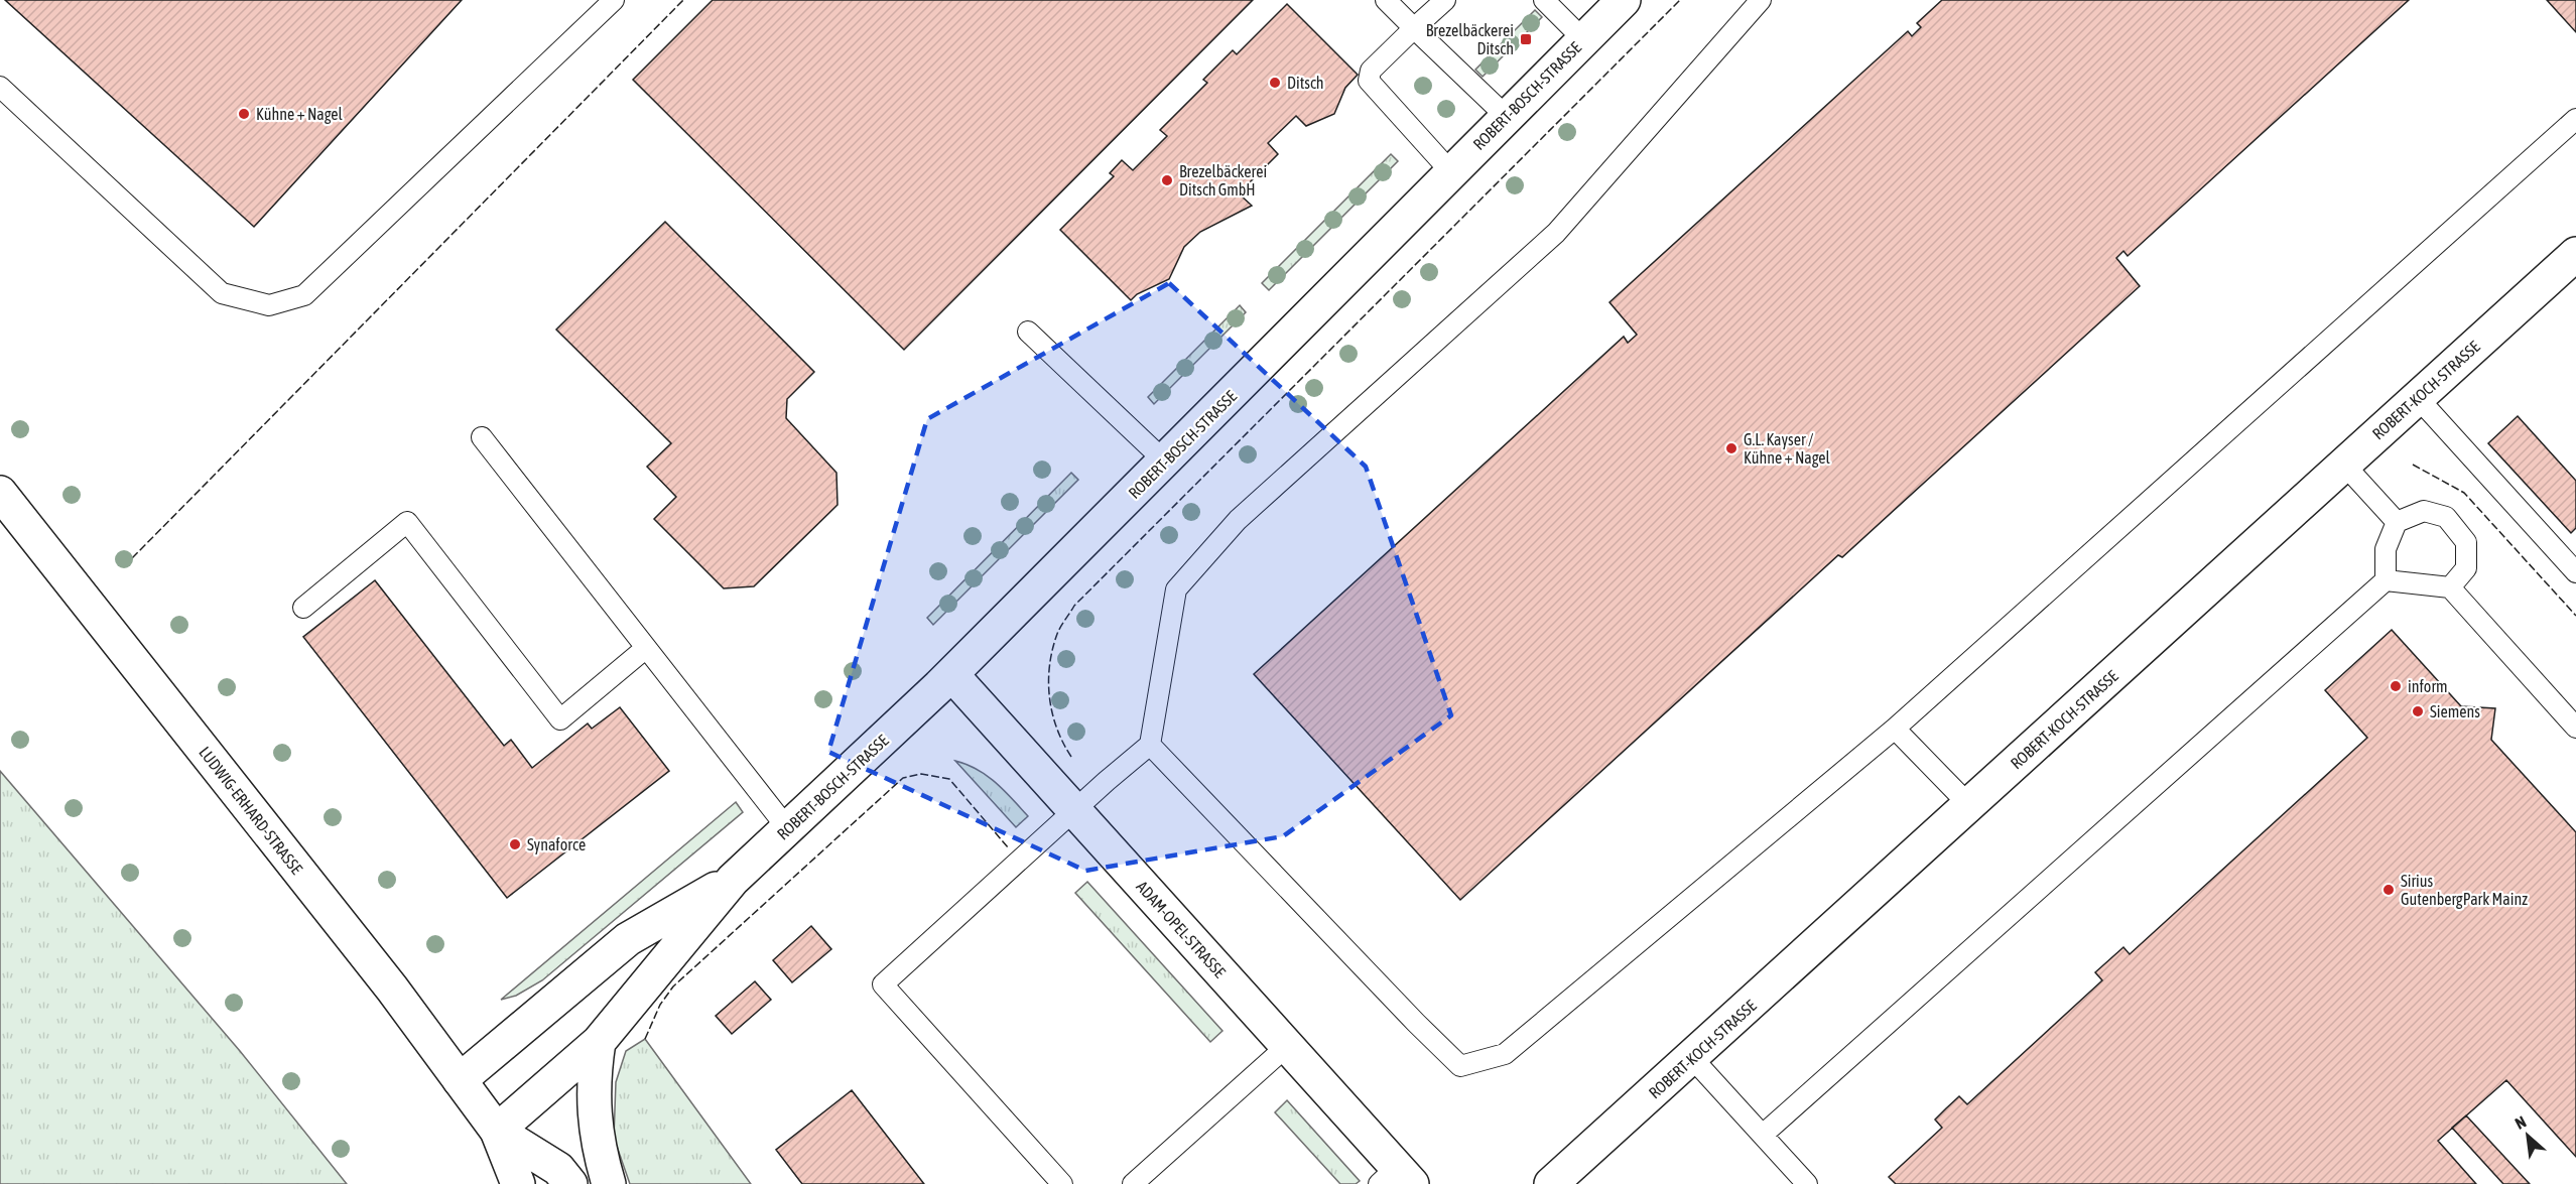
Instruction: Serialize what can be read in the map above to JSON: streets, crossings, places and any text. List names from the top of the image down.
{
  "streets": {
    "street": [
      "ROBERT-BOSCH-STRASSE",
      "ROBERT-KOCH-STRASSE",
      "LUDWIG-ERHARD-STRASSE",
      "ADAM-OPEL-STRASSE"
    ]
  },
  "crossings": [
    ["ROBERT-BOSCH-STRASSE", "LUDWIG-ERHARD-STRASSE"],
    ["ROBERT-BOSCH-STRASSE", "ADAM-OPEL-STRASSE"]
  ],
  "places": {
    "transit": ["Brezelbäckerei Ditsch"],
    "other": [
      "Ditsch",
      "Kühne + Nagel",
      "Brezelbäckerei Ditsch GmbH",
      "G.L. Kayser / Kühne + Nagel",
      "inform",
      "Siemens",
      "Synaforce",
      "Sirius GutenbergPark Mainz"
    ]
  },
  "north": "top left"
}
